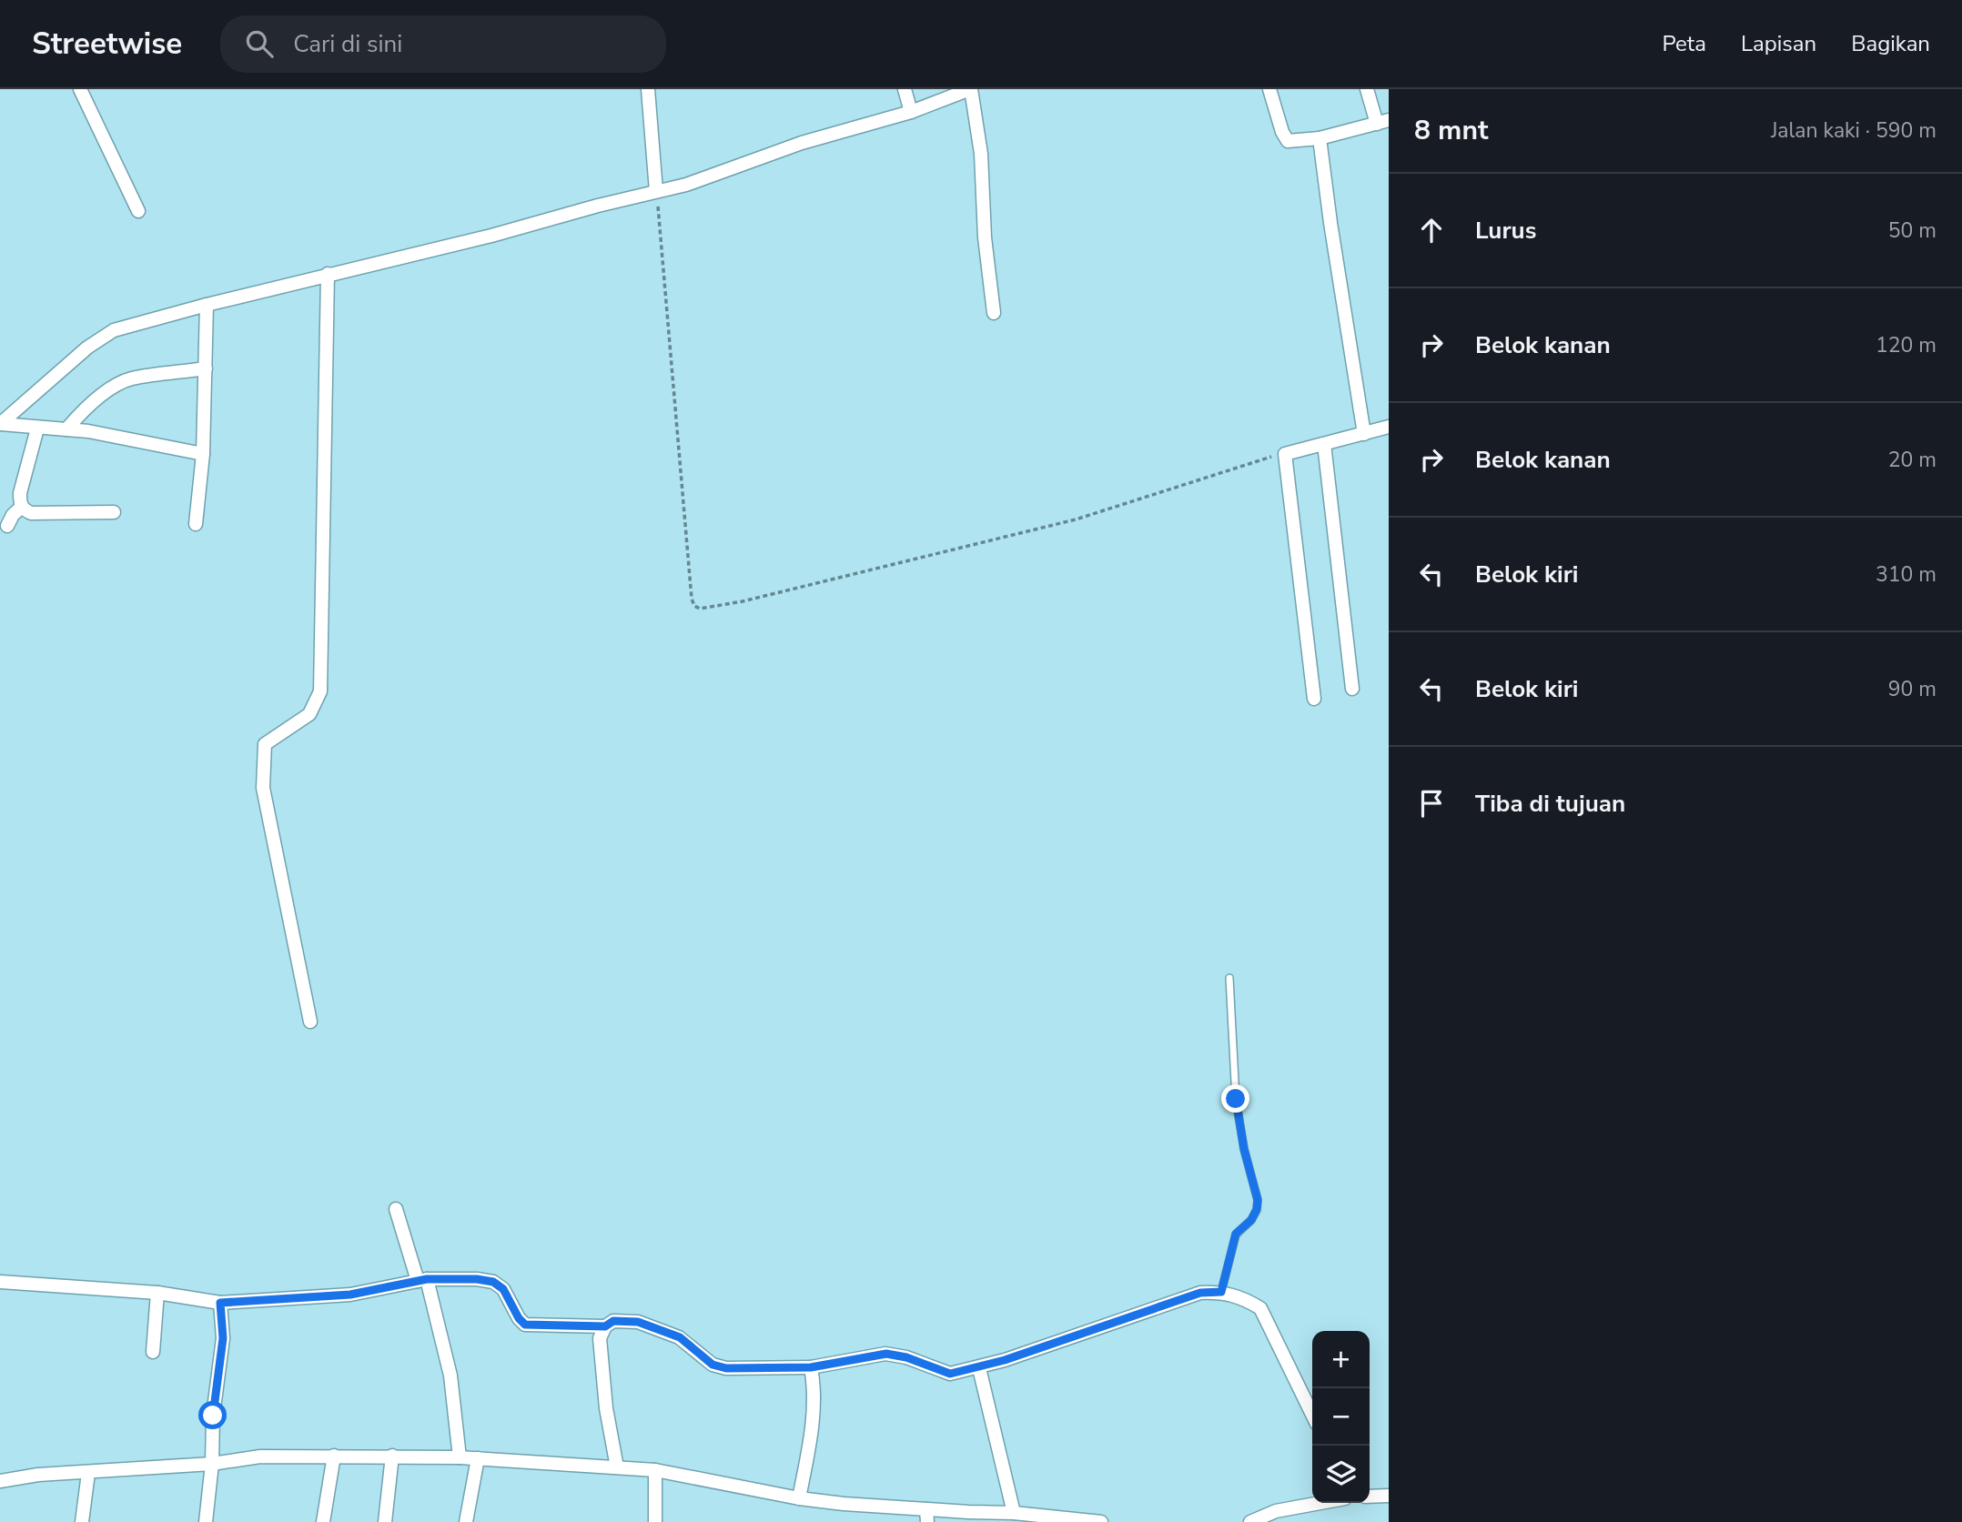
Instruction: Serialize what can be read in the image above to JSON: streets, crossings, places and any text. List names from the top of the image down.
{
  "page": {
    "header": "Streetwise",
    "search": "Cari di sini",
    "nav": ["Peta", "Lapisan", "Bagikan"],
    "heading": ["8 mnt", "Jalan kaki · 590 m"],
    "list": [
      ["Lurus", "50 m"],
      ["Belok kanan", "120 m"],
      ["Belok kanan", "20 m"],
      ["Belok kiri", "310 m"],
      ["Belok kiri", "90 m"],
      "Tiba di tujuan"
    ],
    "map_buttons": ["+", "−"]
  }
}
